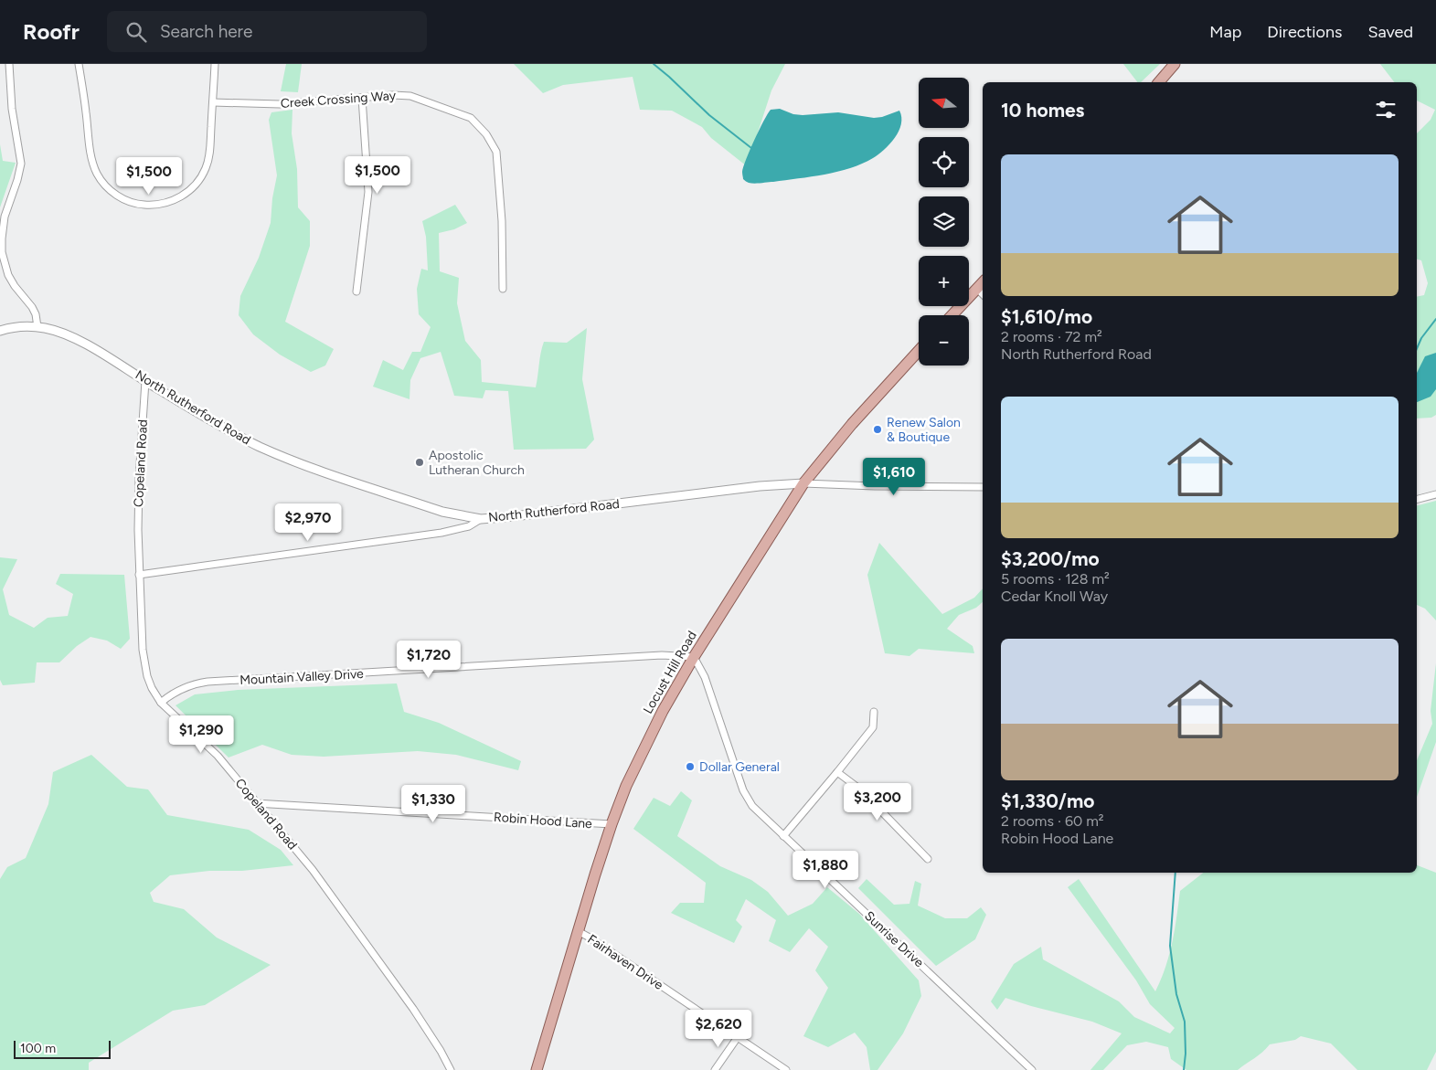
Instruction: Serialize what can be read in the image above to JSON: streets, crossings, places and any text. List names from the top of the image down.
{
  "streets": {
    "main road": ["Locust Hill Road"],
    "street": [
      "Creek Crossing Way",
      "North Rutherford Road",
      "Copeland Road",
      "Mountain Valley Drive",
      "Robin Hood Lane",
      "Sunrise Drive",
      "Fairhaven Drive"
    ]
  },
  "crossings": [
    ["North Rutherford Road", "Copeland Road"],
    ["North Rutherford Road", "Locust Hill Road"],
    ["Copeland Road", "Mountain Valley Drive"],
    ["Copeland Road", "Robin Hood Lane"],
    ["Locust Hill Road", "Mountain Valley Drive"],
    ["Locust Hill Road", "Robin Hood Lane"],
    ["Locust Hill Road", "Sunrise Drive"],
    ["Locust Hill Road", "Fairhaven Drive"],
    ["Mountain Valley Drive", "Sunrise Drive"]
  ],
  "places": ["Renew Salon & Boutique", "Apostolic Lutheran Church", "Dollar General"],
  "scale_bar": "100 m",
  "north": "left",
  "page": {
    "header": "Roofr",
    "search": "Search here",
    "nav": ["Map", "Directions", "Saved"],
    "map_buttons": ["+", "−"],
    "heading": "10 homes",
    "list": [
      {
        "name": "$1,610/mo",
        "note": "2 rooms · 72 m² · North Rutherford Road"
      },
      {
        "name": "$3,200/mo",
        "note": "5 rooms · 128 m² · Cedar Knoll Way"
      },
      {
        "name": "$1,330/mo",
        "note": "2 rooms · 60 m² · Robin Hood Lane"
      }
    ],
    "price": [
      "$1,500",
      "$1,500",
      "$1,610",
      "$2,970",
      "$1,720",
      "$1,290",
      "$3,200",
      "$1,330",
      "$1,880",
      "$2,620"
    ],
    "scale": "100 m"
  }
}
